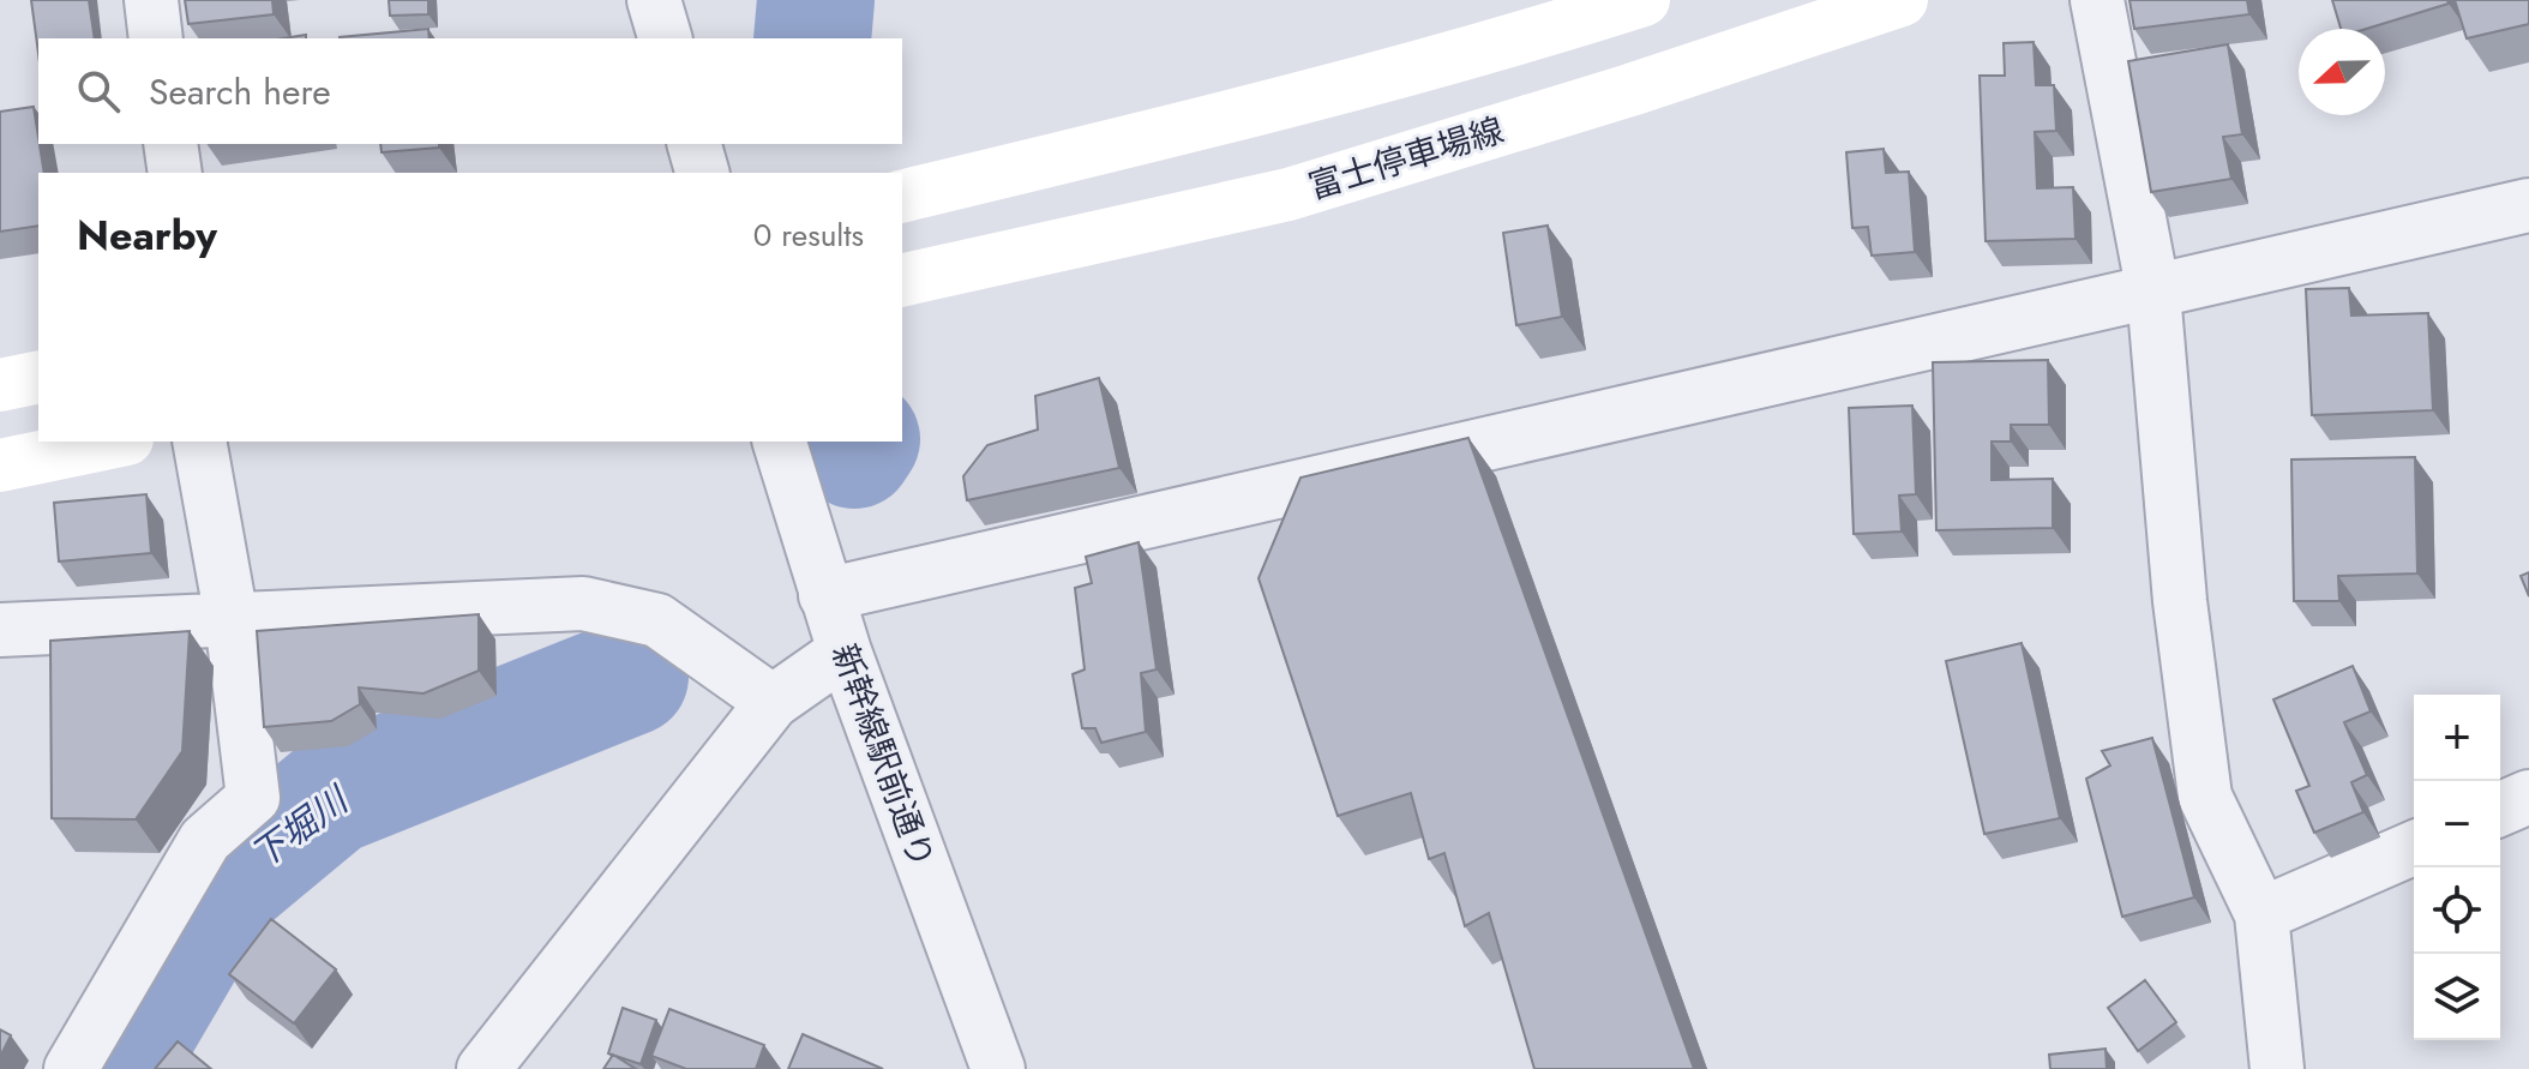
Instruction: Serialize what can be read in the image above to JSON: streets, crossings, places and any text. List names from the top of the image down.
{
  "streets": {
    "main road": ["富士停車場線"],
    "street": ["新幹線駅前通り"]
  },
  "water": ["下堀川"],
  "north": "left",
  "page": {
    "search": "Search here",
    "heading": ["Nearby", "0 results"],
    "map_buttons": ["+", "−"]
  }
}
